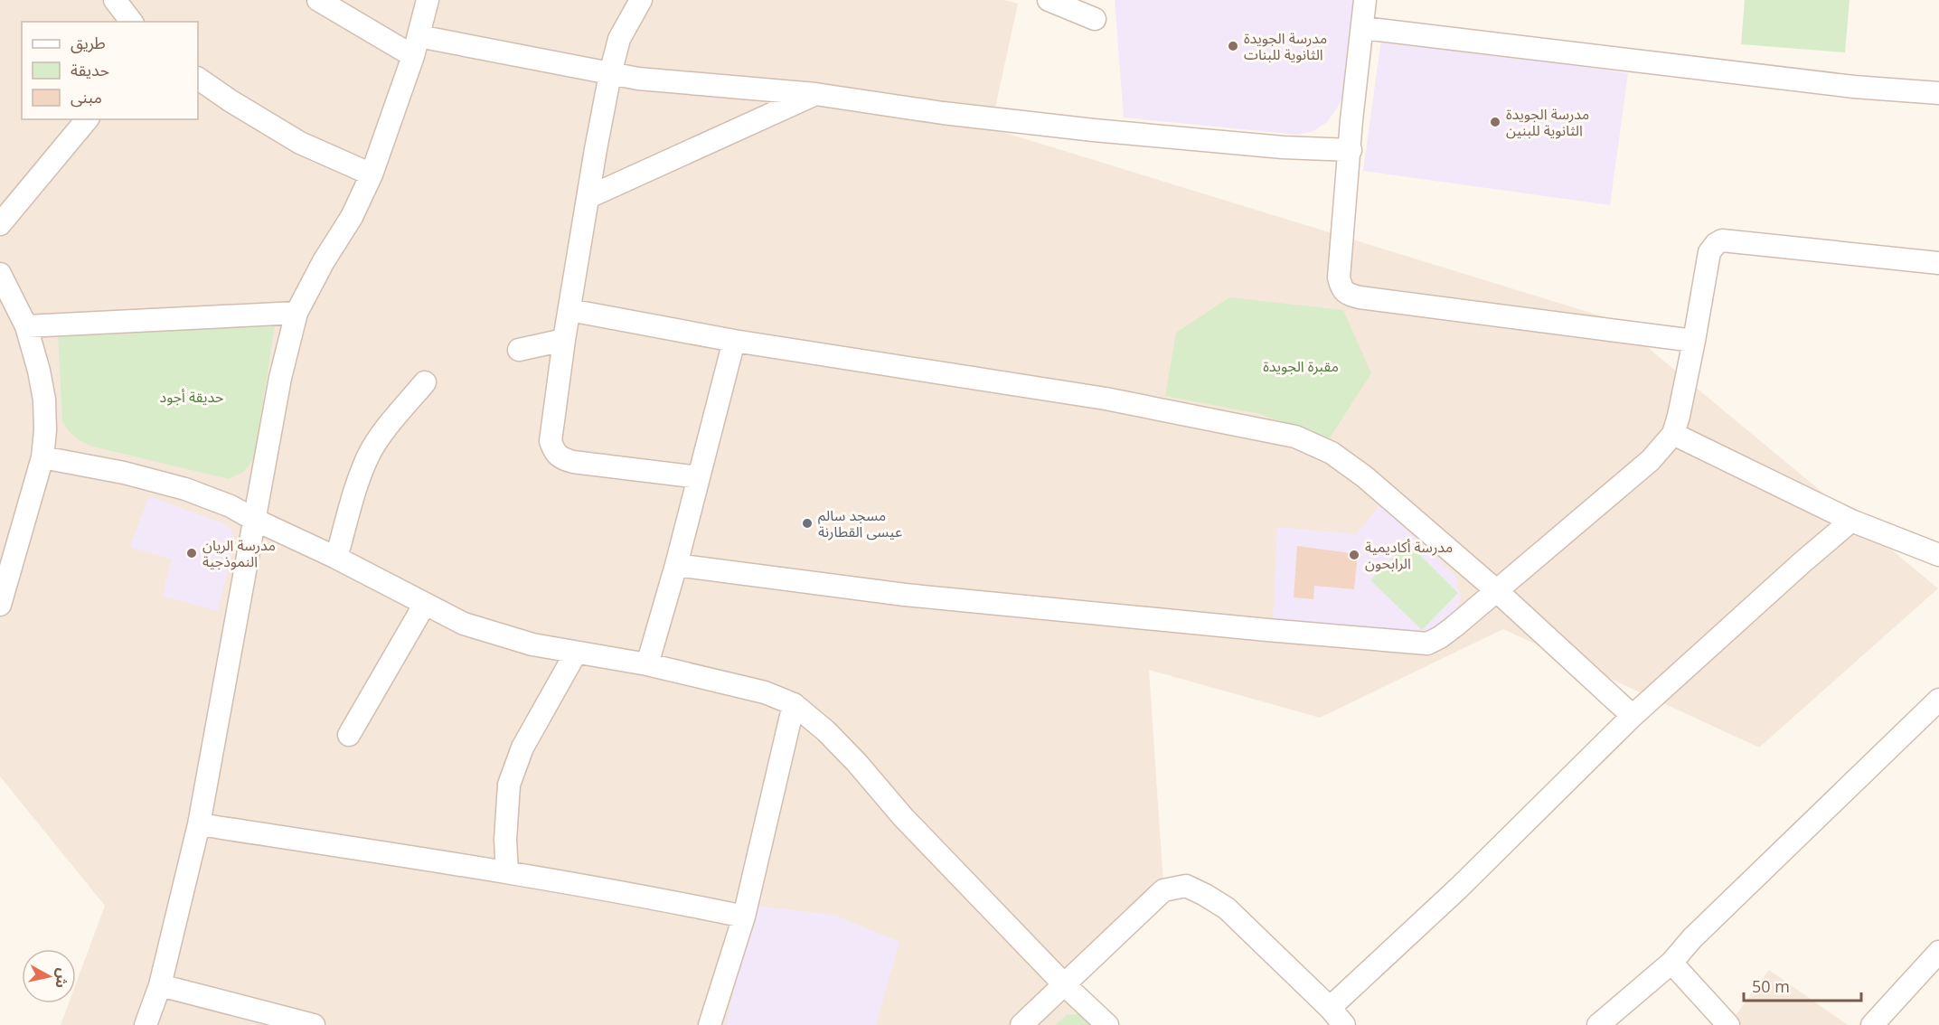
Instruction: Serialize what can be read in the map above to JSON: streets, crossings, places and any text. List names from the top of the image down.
{
  "parks": ["مقبرة الجويدة", "حديقة أجود"],
  "places": [
    "مدرسة الجويدة الثانوية للبنات",
    "مدرسة الجويدة الثانوية للبنين",
    "مسجد سالم عيسى القطارنة",
    "مدرسة الريان النموذجية",
    "مدرسة أكاديمية الرابحون"
  ],
  "legend": ["طريق", "حديقة", "مبنى"],
  "scale_bar": "50 m",
  "north": "right"
}
